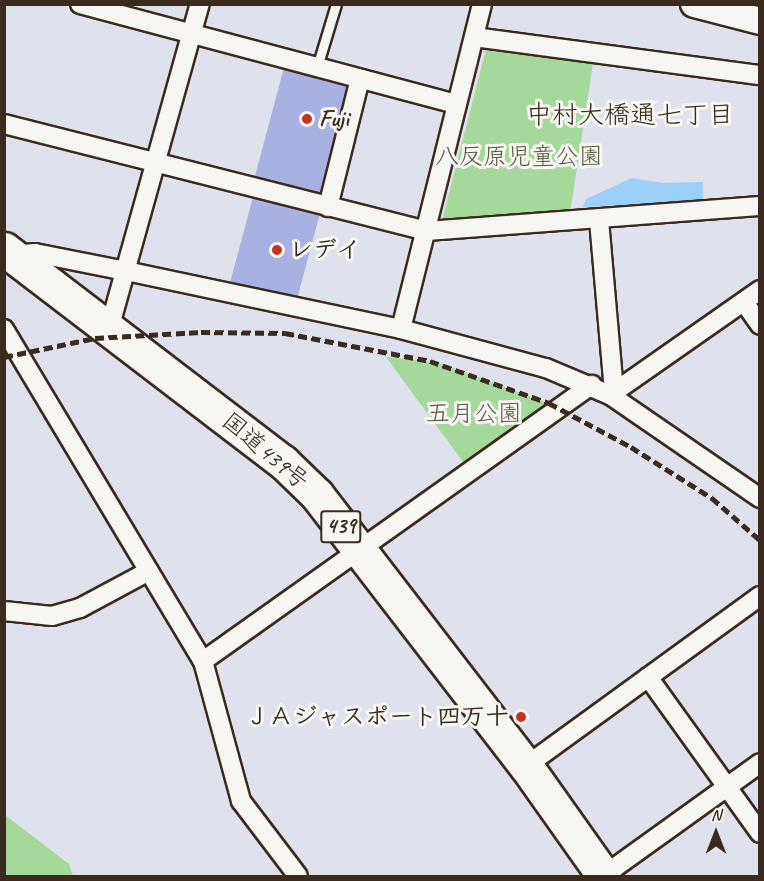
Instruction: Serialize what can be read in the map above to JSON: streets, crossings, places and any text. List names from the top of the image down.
{
  "streets": {
    "highway": ["国道439号", "439"]
  },
  "districts": ["中村大橋通七丁目"],
  "parks": ["八反原児童公園", "五月公園"],
  "places": ["Fuji", "レデイ", "ＪＡジャスポート四万十"],
  "north": "top"
}
